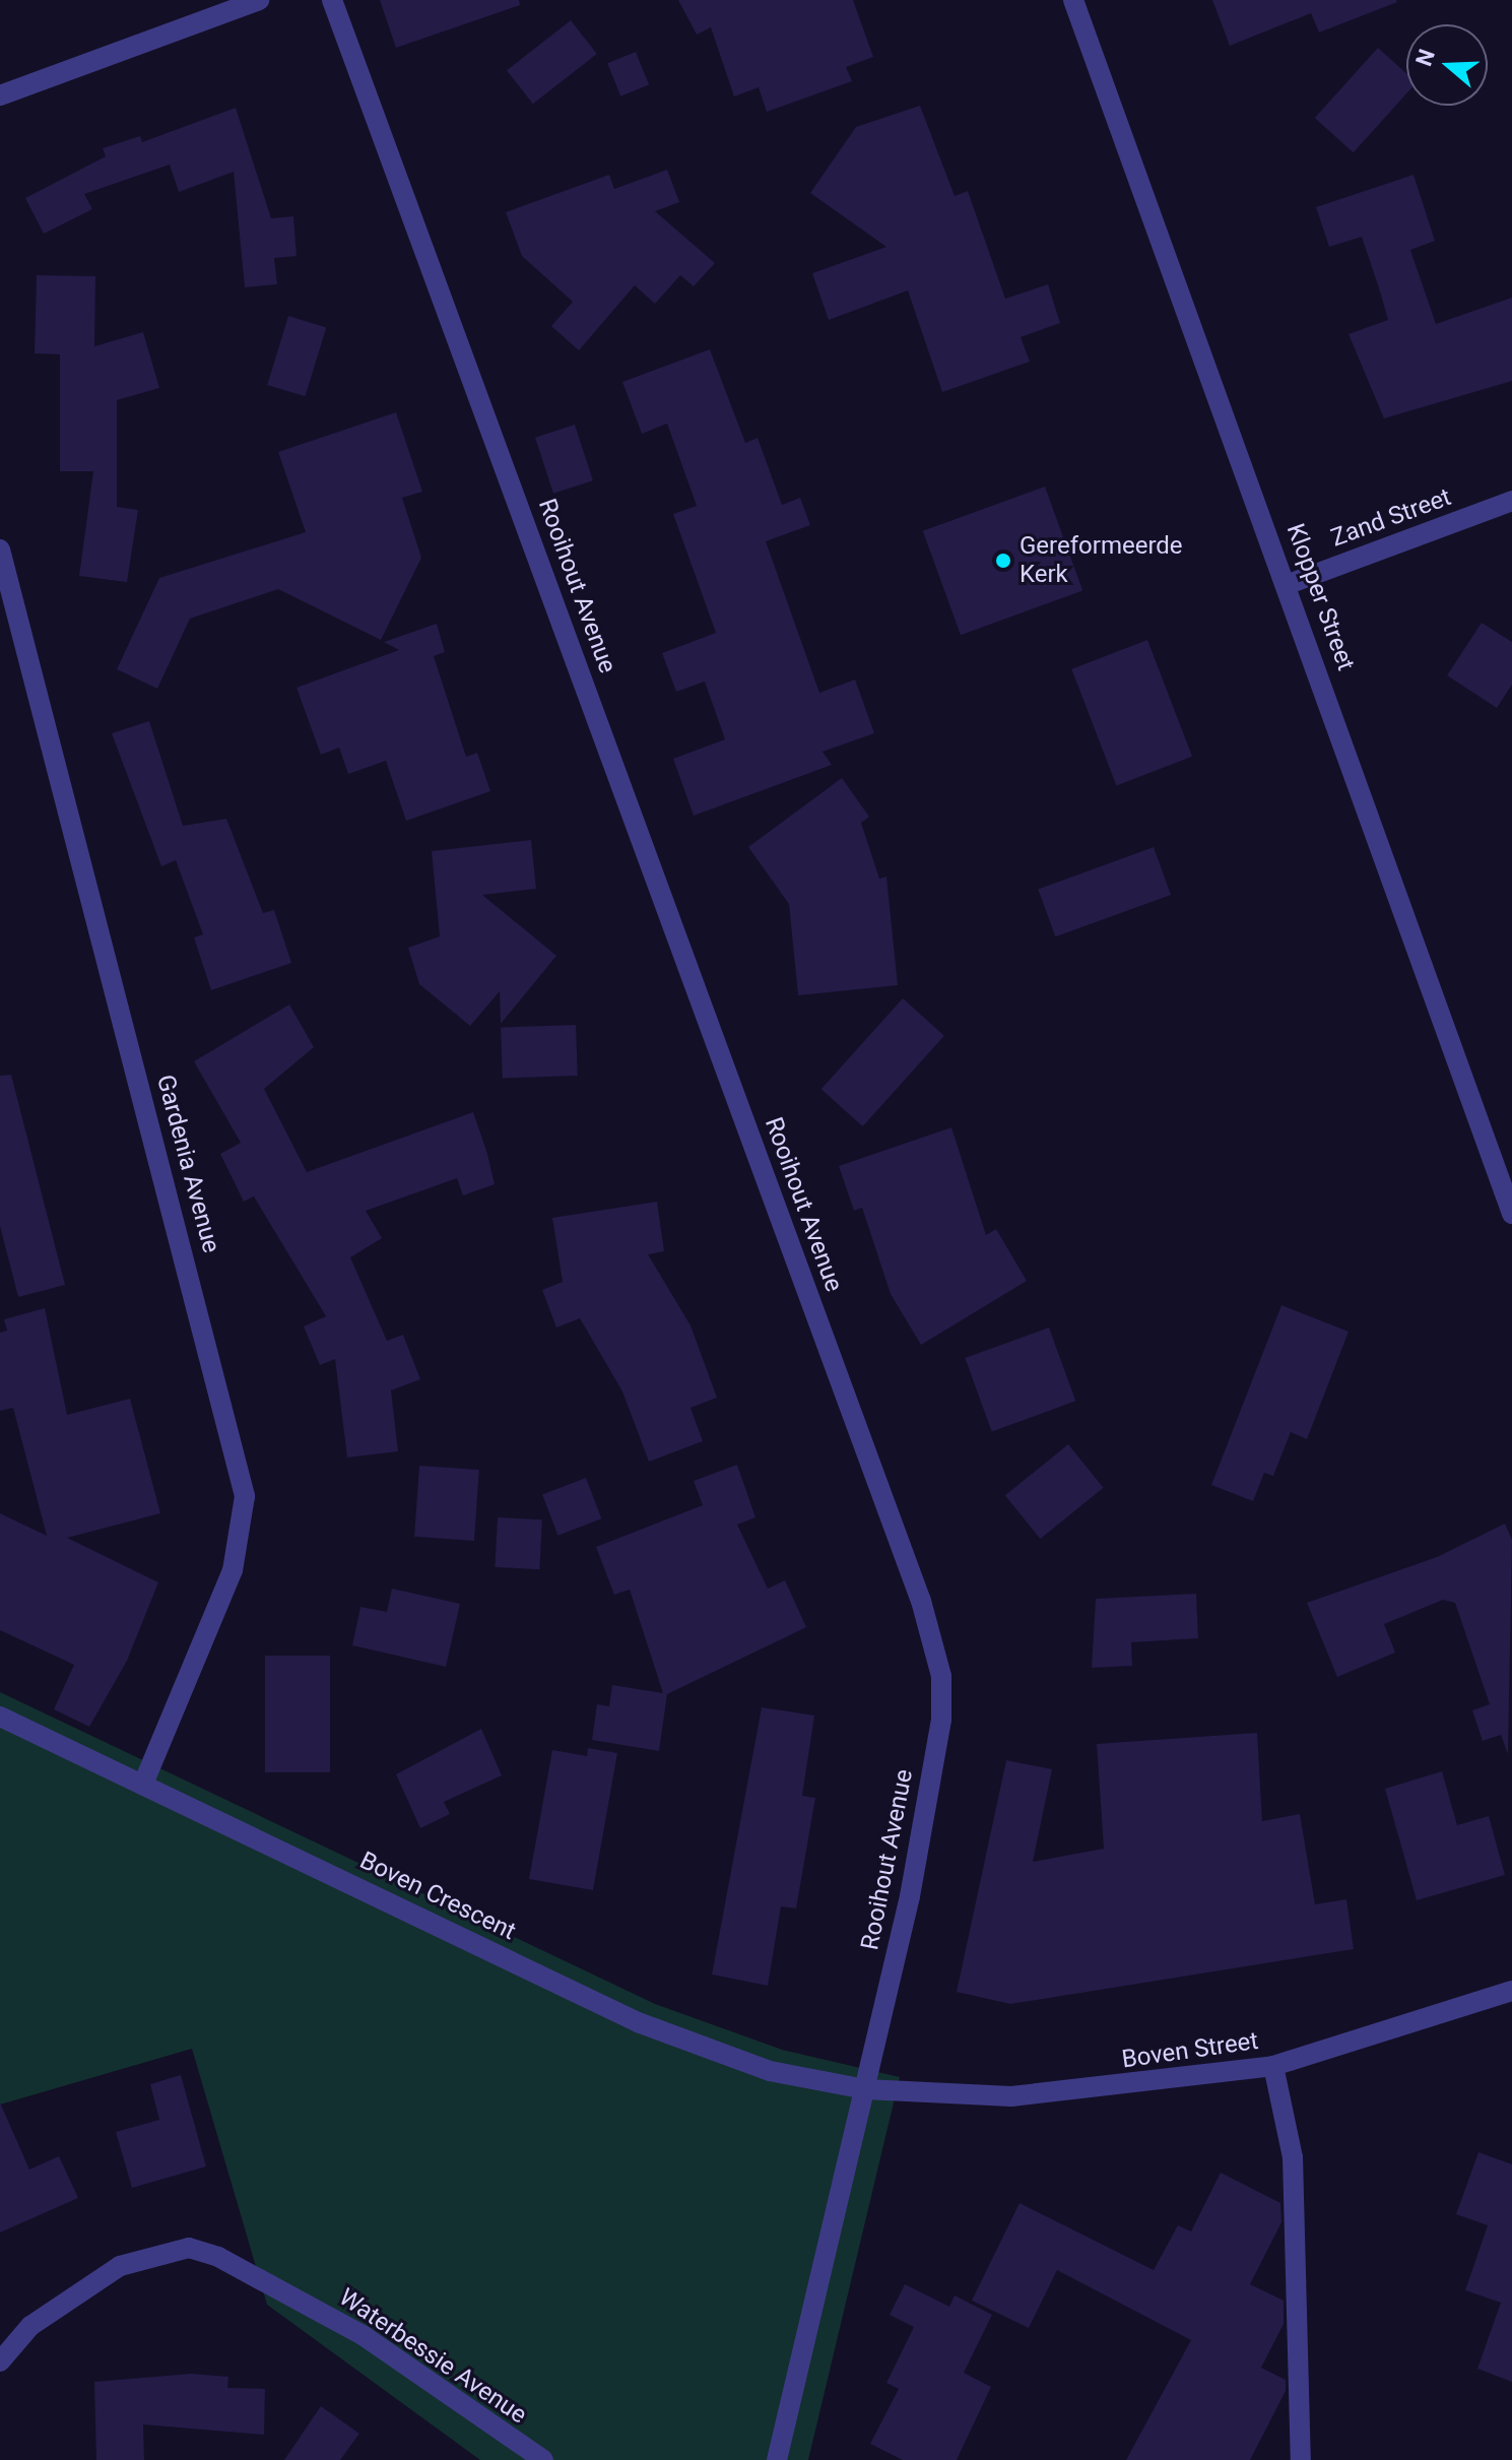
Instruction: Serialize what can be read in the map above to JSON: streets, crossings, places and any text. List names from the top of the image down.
{
  "streets": {
    "street": [
      "Zand Street",
      "Rooihout Avenue",
      "Klopper Street",
      "Gardenia Avenue",
      "Boven Crescent",
      "Boven Street",
      "Waterbessie Avenue"
    ]
  },
  "crossings": [
    ["Zand Street", "Klopper Street"],
    ["Rooihout Avenue", "Boven Crescent"],
    ["Rooihout Avenue", "Boven Street"],
    ["Gardenia Avenue", "Boven Crescent"],
    ["Boven Crescent", "Boven Street"]
  ],
  "places": ["Gereformeerde Kerk"],
  "north": "left"
}
